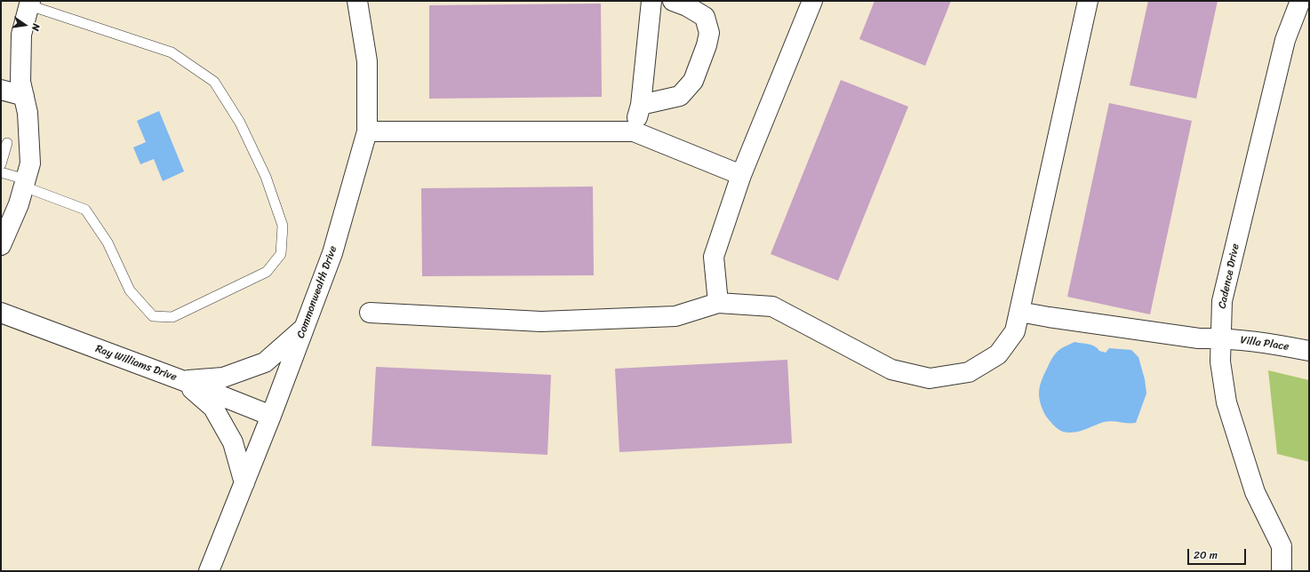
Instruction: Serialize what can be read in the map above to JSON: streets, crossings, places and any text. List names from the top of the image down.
{
  "streets": {
    "street": [
      "Cadence Drive",
      "Commonwealth Drive",
      "Villa Place",
      "Ray Williams Drive"
    ]
  },
  "crossings": [
    ["Cadence Drive", "Villa Place"],
    ["Commonwealth Drive", "Ray Williams Drive"]
  ],
  "scale_bar": "20 m",
  "north": "right"
}
